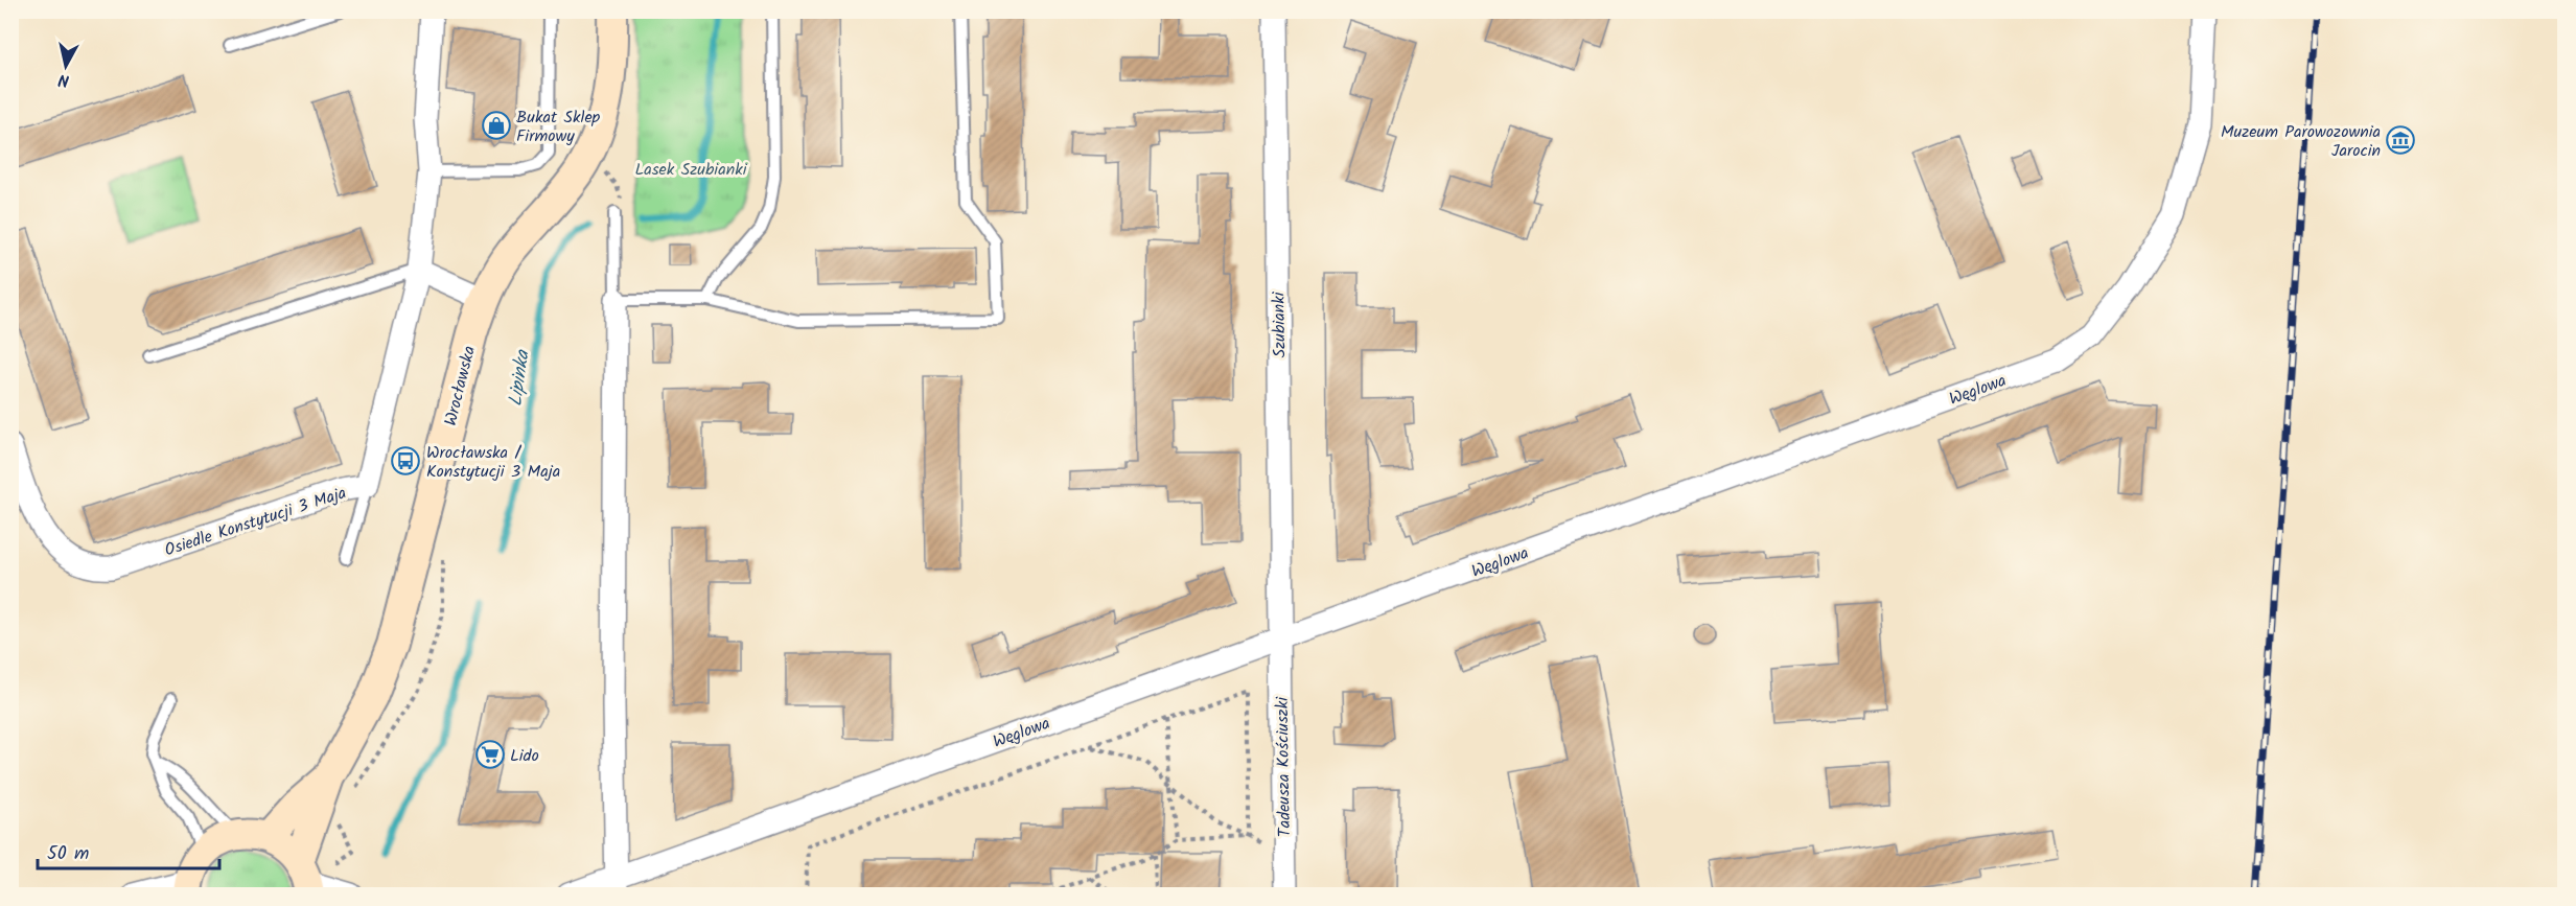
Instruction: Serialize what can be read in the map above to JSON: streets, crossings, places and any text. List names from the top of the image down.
{
  "streets": {
    "street": [
      "Szubianki",
      "Wrocławska",
      "Węglowa",
      "Osiedle Konstytucji 3 Maja",
      "Tadeusza Kościuszki"
    ]
  },
  "crossings": [
    ["Szubianki", "Węglowa"],
    ["Szubianki", "Tadeusza Kościuszki"],
    ["Węglowa", "Tadeusza Kościuszki"]
  ],
  "water": ["Lipinka"],
  "parks": ["Lasek Szubianki"],
  "places": {
    "shop": ["Bukat Sklep Firmowy"],
    "museum": ["Muzeum Parowozownia Jarocin"],
    "bus stop": ["Wrocławska / Konstytucji 3 Maja"],
    "supermarket": ["Lido"]
  },
  "scale_bar": "50 m",
  "north": "bottom"
}
